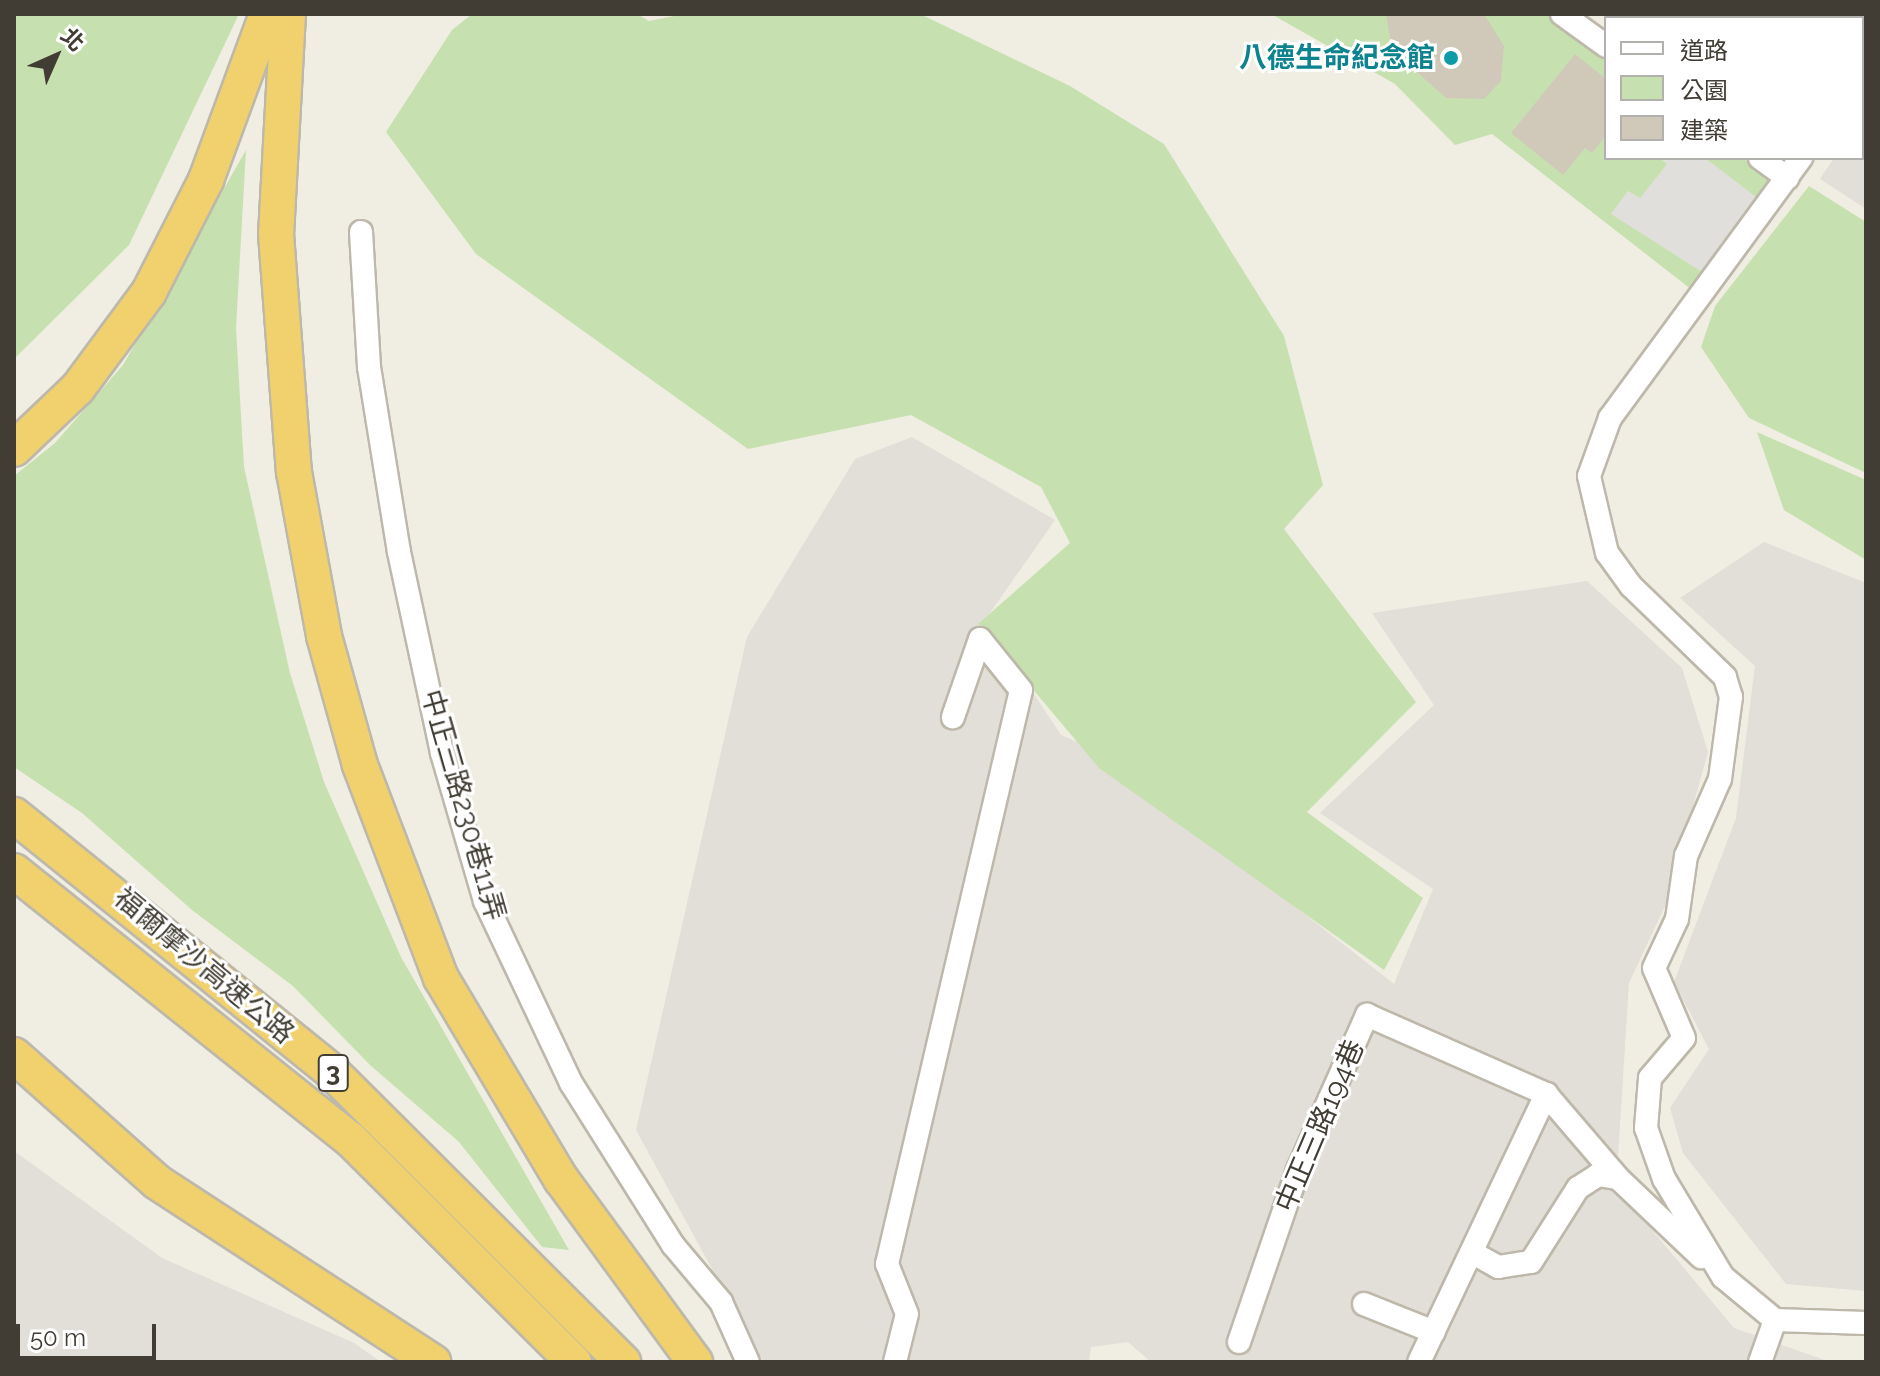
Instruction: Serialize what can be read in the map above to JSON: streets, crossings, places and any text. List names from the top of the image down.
{
  "streets": {
    "highway": ["福爾摩沙高速公路", "3"],
    "street": ["中正三路230巷11弄", "中正三路194巷"]
  },
  "places": ["八德生命紀念館"],
  "legend": ["道路", "公園", "建築"],
  "scale_bar": "50 m",
  "north": "top right"
}
